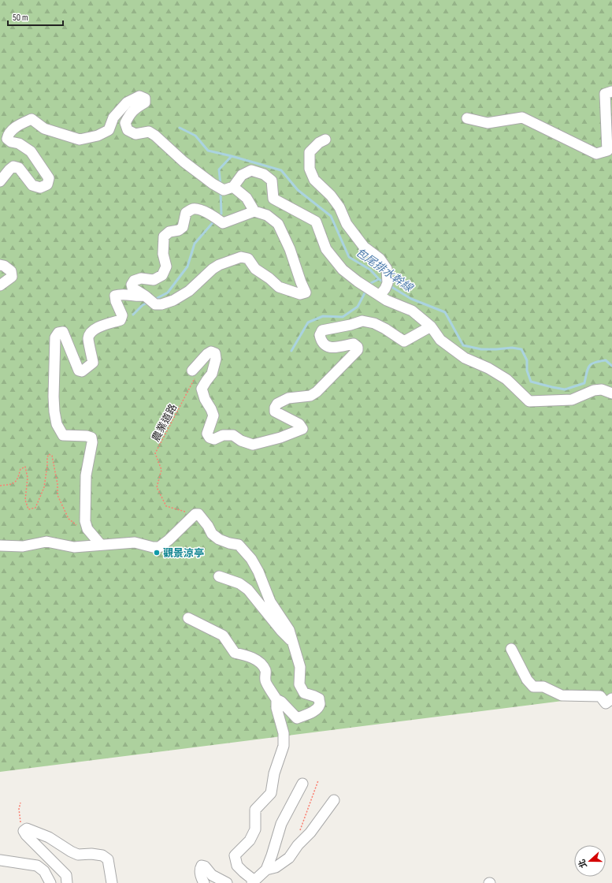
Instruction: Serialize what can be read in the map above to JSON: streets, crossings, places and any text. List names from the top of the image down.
{
  "streets": {
    "path": ["農業道路"]
  },
  "water": ["包尾排水幹線"],
  "places": ["觀景涼亭"],
  "scale_bar": "50 m",
  "north": "left"
}
